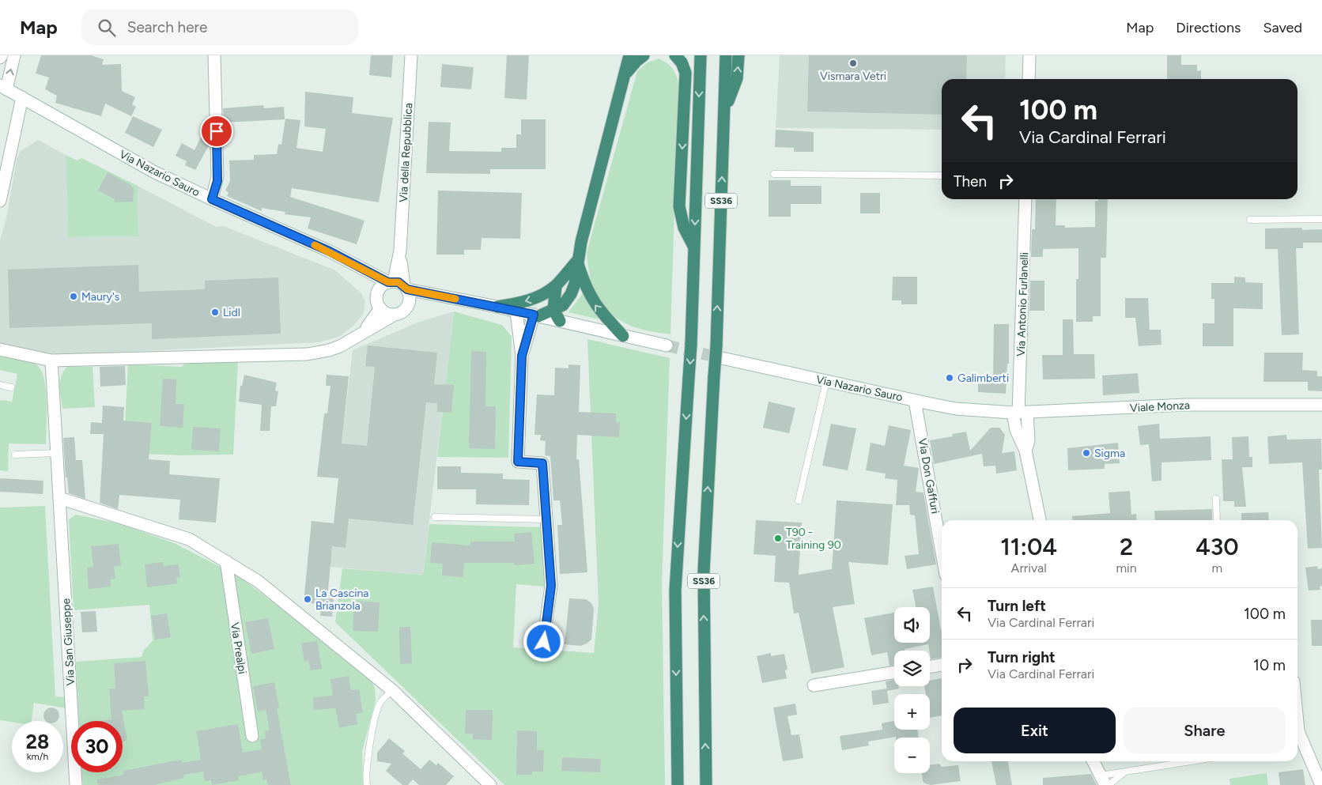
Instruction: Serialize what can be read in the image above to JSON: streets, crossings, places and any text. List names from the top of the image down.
{
  "streets": {
    "highway": ["SS36"],
    "street": [
      "Via della Repubblica",
      "Via Nazario Sauro",
      "Via Antonio Furlanelli",
      "Viale Monza",
      "Via Don Gaffuri",
      "Via San Giuseppe",
      "Via Prealpi"
    ]
  },
  "crossings": [
    ["Via della Repubblica", "Via Nazario Sauro"],
    ["Via Nazario Sauro", "Viale Monza"],
    ["Via Nazario Sauro", "Via Don Gaffuri"],
    ["Via Antonio Furlanelli", "Viale Monza"]
  ],
  "places": [
    "Vismara Vetri",
    "Maury's",
    "Lidl",
    "Galimberti",
    "Sigma",
    "T90 - Training 90",
    "La Cascina Brianzola"
  ],
  "page": {
    "header": "Map",
    "search": "Search here",
    "nav": ["Map", "Directions", "Saved"],
    "turn": ["100 m", "Via Cardinal Ferrari"],
    "then": "Then",
    "eta": [
      "11:04",
      "Arrival",
      "2",
      "min",
      "430",
      "m"
    ],
    "list": [
      {
        "name": "Turn left",
        "note": "Via Cardinal Ferrari",
        "value": "100 m"
      },
      {
        "name": "Turn right",
        "note": "Via Cardinal Ferrari",
        "value": "10 m"
      }
    ],
    "map_buttons": ["+", "−"],
    "buttons": ["Exit", "Share"],
    "speed": "28 km/h",
    "limit": "30"
  }
}
